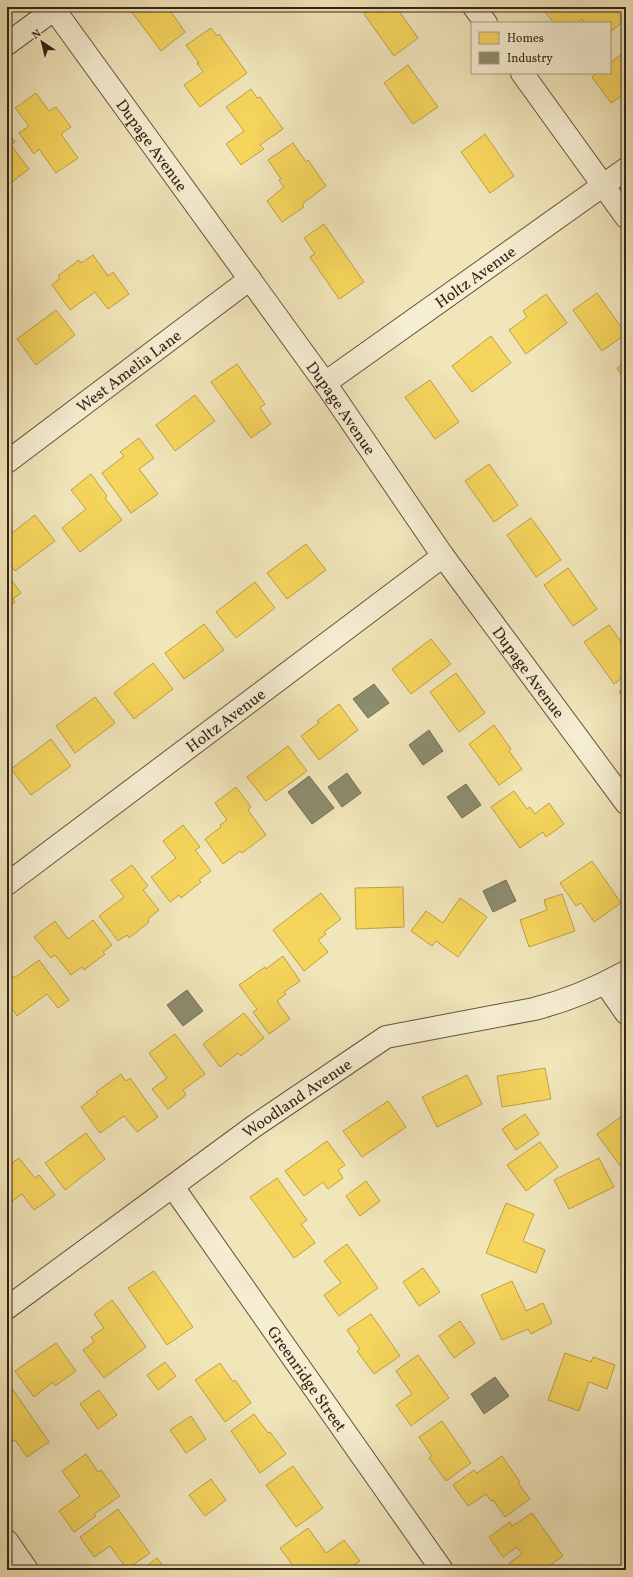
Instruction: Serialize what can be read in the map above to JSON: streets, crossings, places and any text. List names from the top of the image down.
{
  "streets": {
    "street": [
      "Dupage Avenue",
      "Holtz Avenue",
      "West Amelia Lane",
      "Woodland Avenue",
      "Greenridge Street"
    ]
  },
  "crossings": [
    ["Dupage Avenue", "Holtz Avenue"],
    ["Dupage Avenue", "West Amelia Lane"],
    ["Woodland Avenue", "Greenridge Street"]
  ],
  "legend": ["Homes", "Industry"],
  "north": "top left"
}
